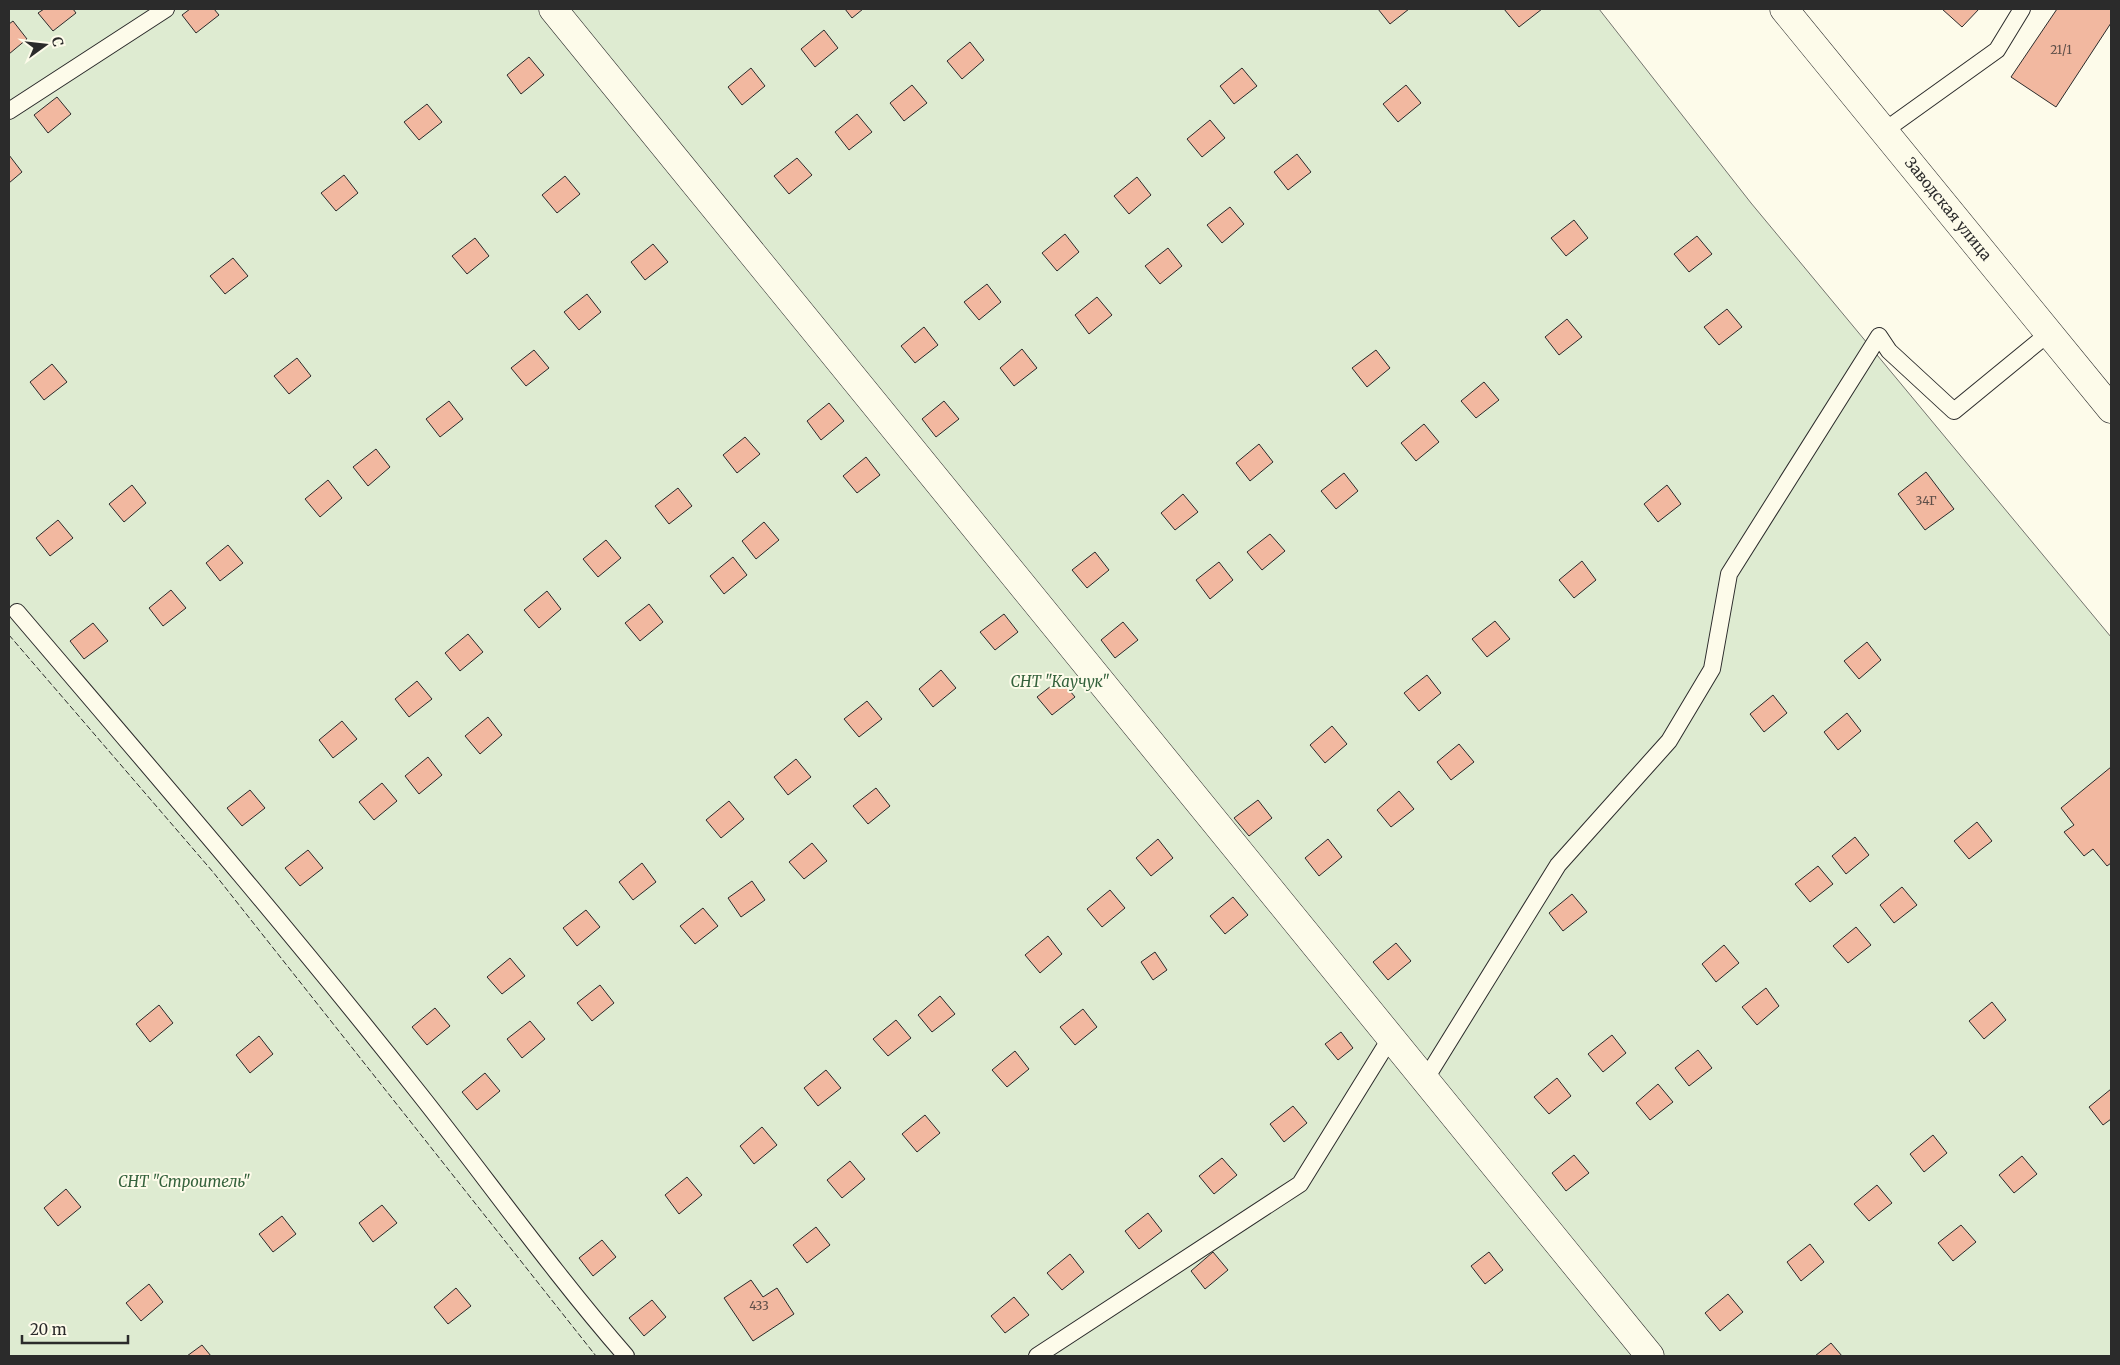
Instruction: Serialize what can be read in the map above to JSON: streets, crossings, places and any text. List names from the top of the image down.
{
  "streets": {
    "street": ["Заводская улица"]
  },
  "parks": ["СНТ \"Каучук\"", "СНТ \"Строитель\""],
  "house_numbers": ["21/1", "34Г", "433"],
  "scale_bar": "20 m",
  "north": "right"
}
